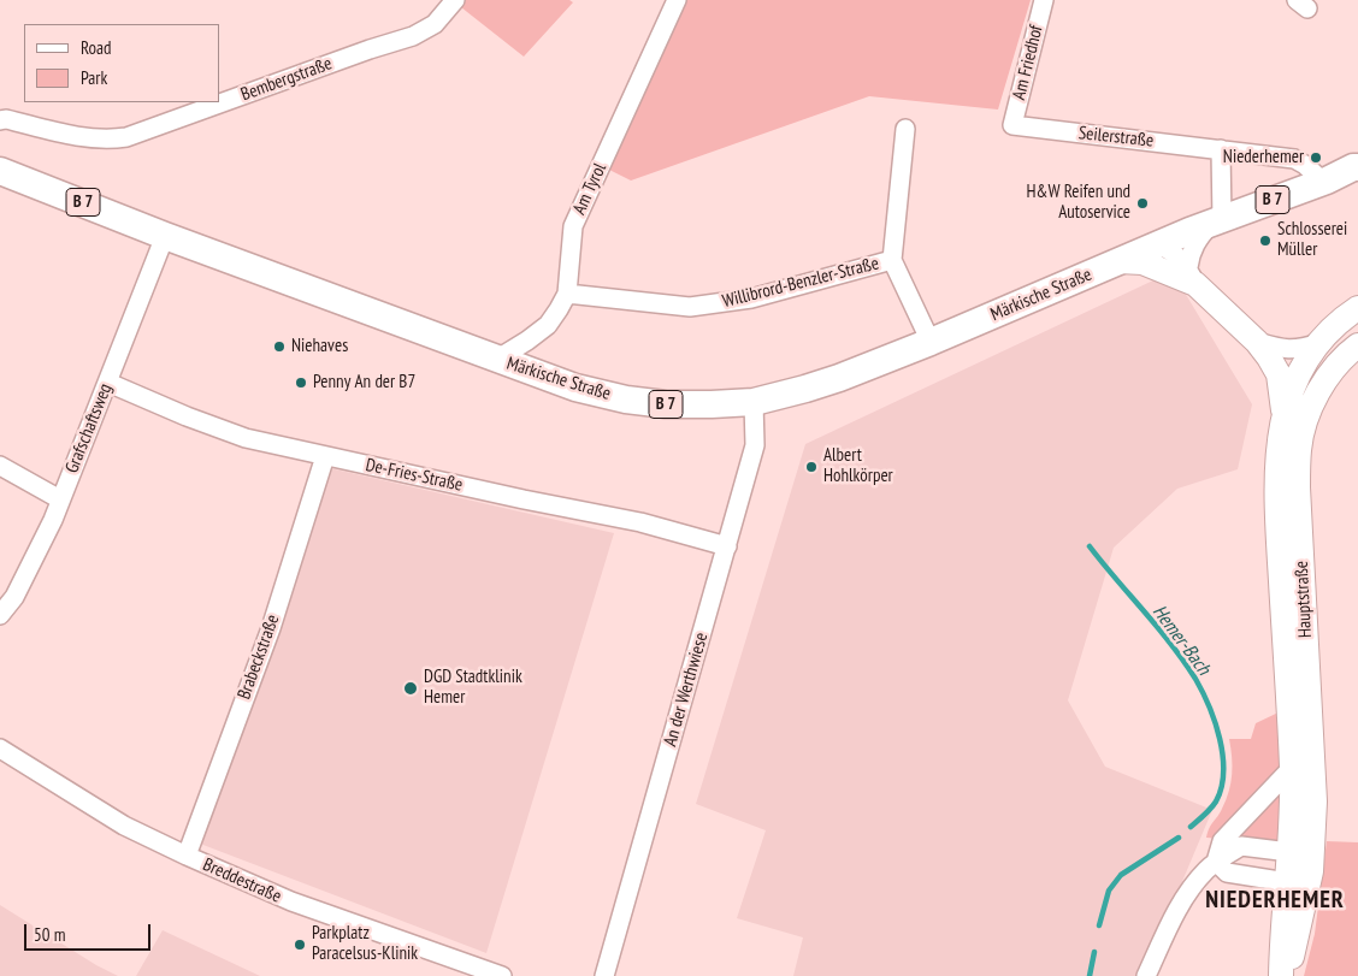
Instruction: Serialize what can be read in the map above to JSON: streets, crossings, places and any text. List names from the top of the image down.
{
  "streets": {
    "main road": ["B 7", "Märkische Straße", "Hauptstraße"],
    "street": [
      "Am Friedhof",
      "Bembergstraße",
      "Seilerstraße",
      "Am Tyrol",
      "Willibrord-Benzler-Straße",
      "Grafschaftsweg",
      "De-Fries-Straße",
      "Brabeckstraße",
      "An der Werthwiese",
      "Breddestraße"
    ]
  },
  "crossings": [
    ["Am Friedhof", "Seilerstraße"],
    ["Seilerstraße", "Märkische Straße"],
    ["Am Tyrol", "Willibrord-Benzler-Straße"],
    ["Am Tyrol", "Märkische Straße"],
    ["Märkische Straße", "Grafschaftsweg"],
    ["Märkische Straße", "Hauptstraße"],
    ["Märkische Straße", "An der Werthwiese"],
    ["Grafschaftsweg", "De-Fries-Straße"],
    ["De-Fries-Straße", "Brabeckstraße"],
    ["De-Fries-Straße", "An der Werthwiese"],
    ["Brabeckstraße", "Breddestraße"]
  ],
  "districts": ["NIEDERHEMER"],
  "water": ["Hemer-Bach"],
  "places": [
    "Niederhemer",
    "H&W Reifen und Autoservice",
    "Schlosserei Müller",
    "Niehaves",
    "Penny An der B7",
    "Albert Hohlkörper",
    "DGD Stadtklinik Hemer",
    "Parkplatz Paracelsus-Klinik"
  ],
  "legend": ["Road", "Park"],
  "scale_bar": "50 m"
}
